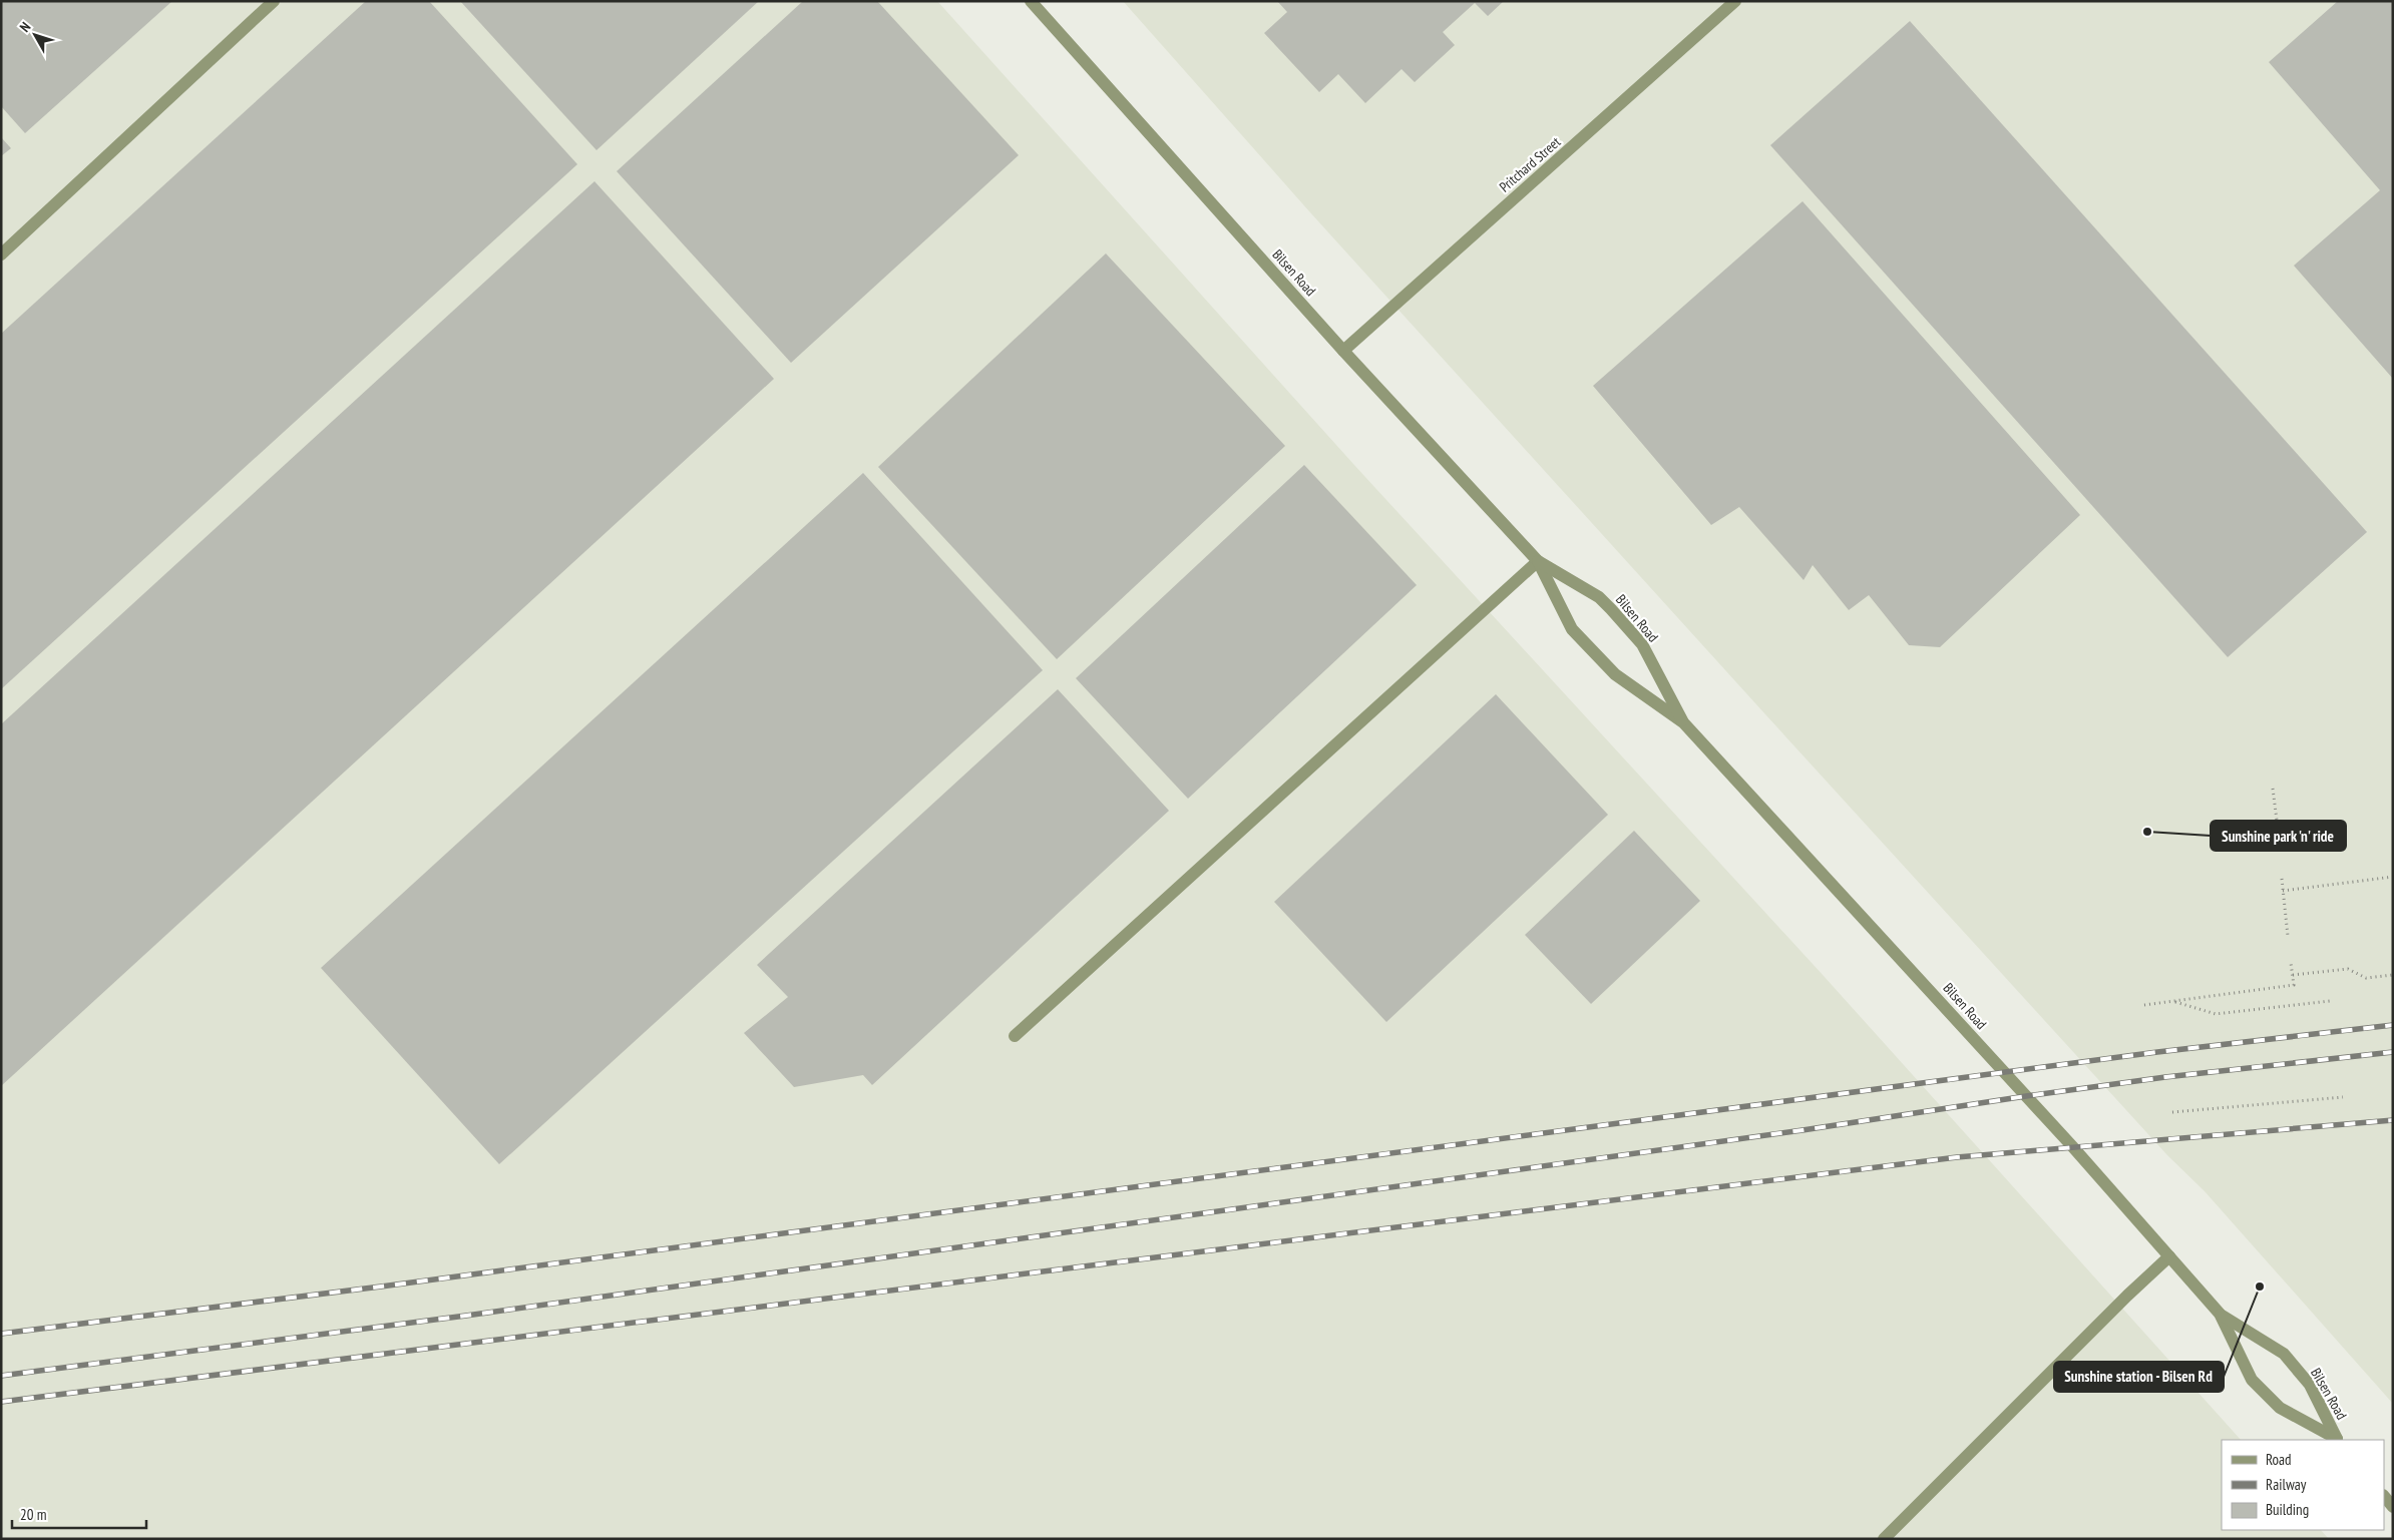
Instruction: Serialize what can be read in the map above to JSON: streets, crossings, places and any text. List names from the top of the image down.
{
  "streets": {
    "street": ["Pritchard Street", "Bilsen Road"]
  },
  "crossings": [
    ["Pritchard Street", "Bilsen Road"]
  ],
  "places": ["Sunshine park 'n' ride", "Sunshine station - Bilsen Rd"],
  "legend": ["Road", "Railway", "Building"],
  "scale_bar": "20 m",
  "north": "top left"
}
